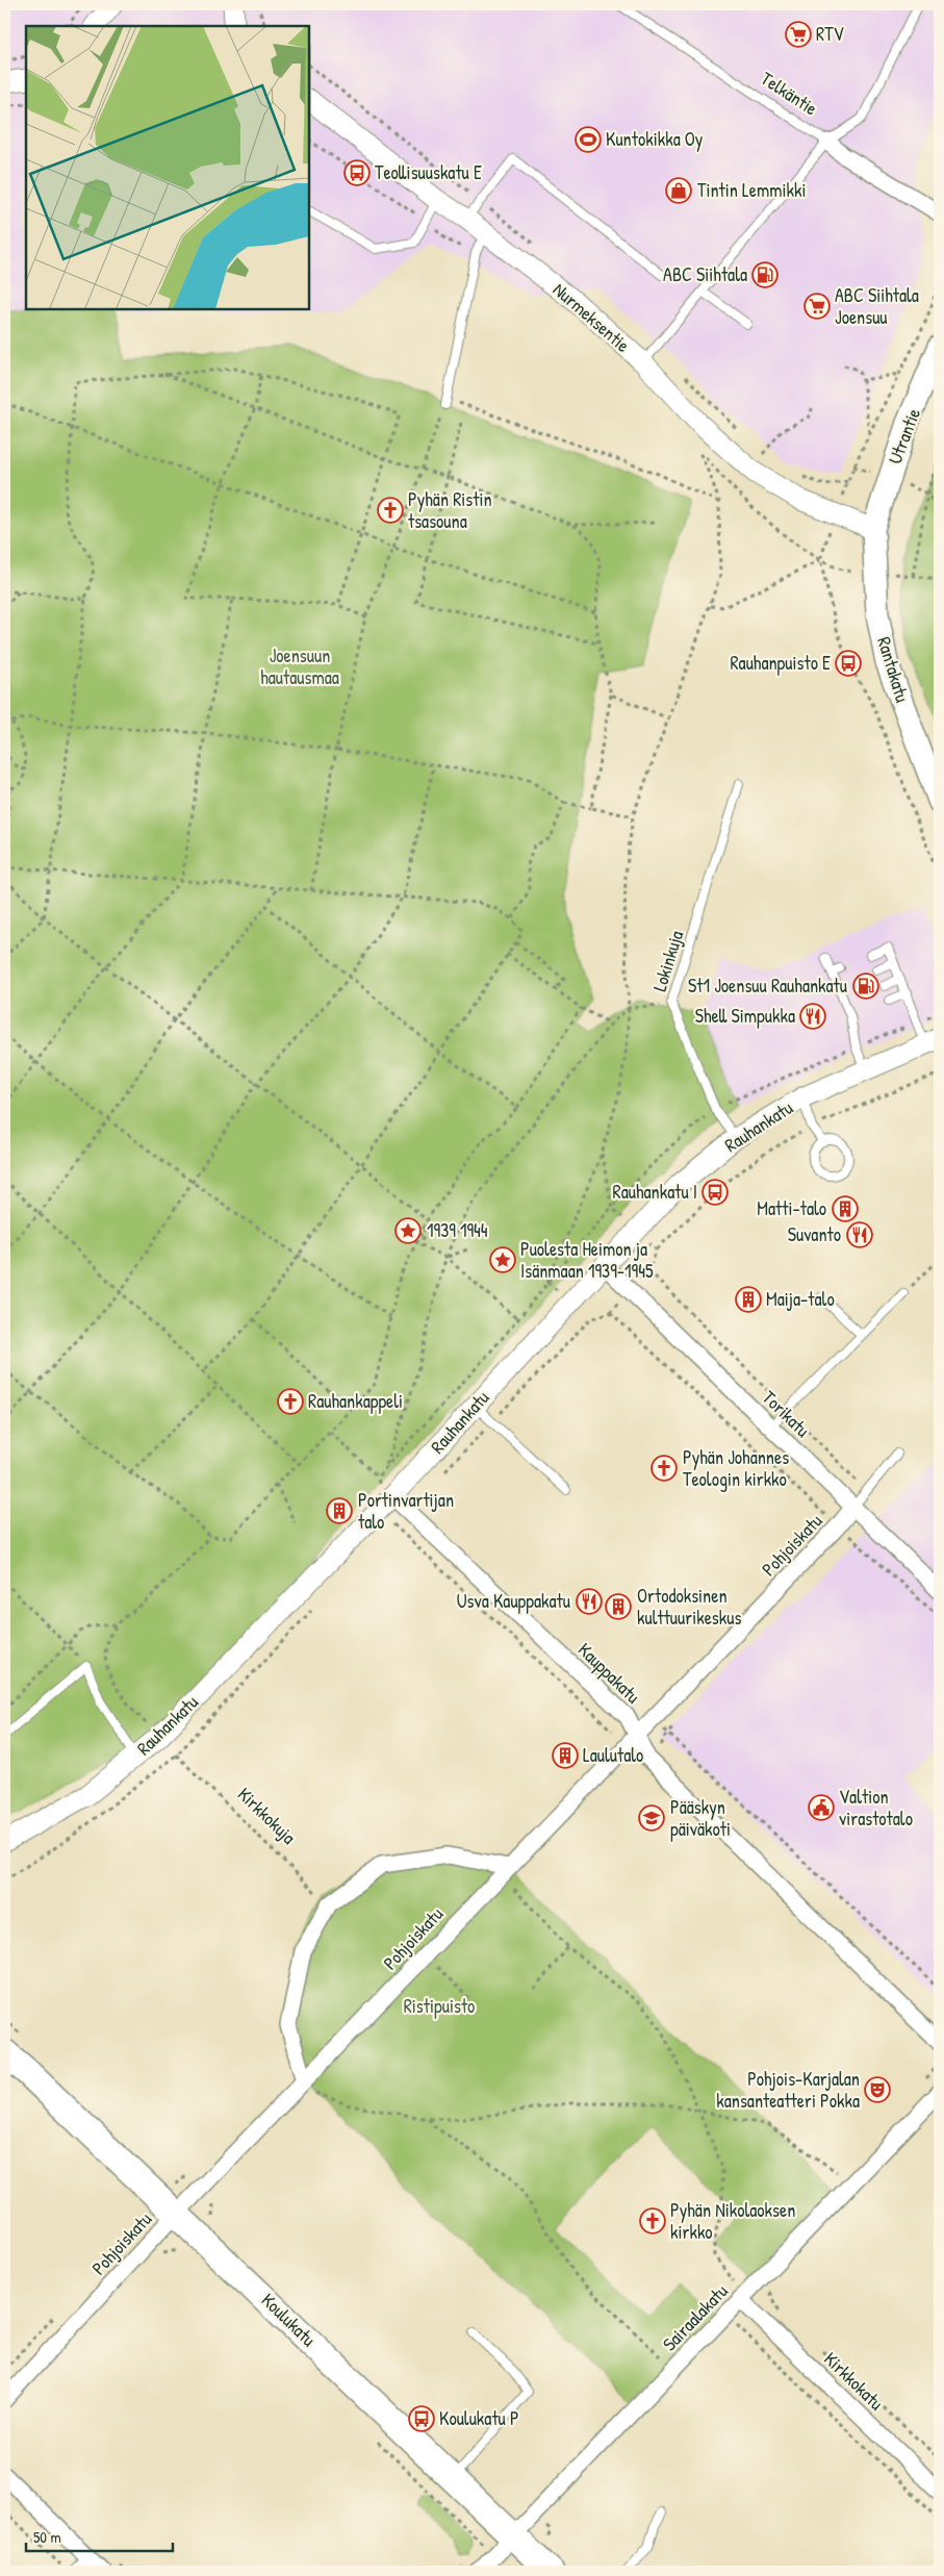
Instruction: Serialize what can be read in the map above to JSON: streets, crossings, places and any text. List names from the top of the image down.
{
  "streets": {
    "main road": ["Utrantie", "Rantakatu", "Koulukatu"],
    "street": [
      "Telkäntie",
      "Nurmeksentie",
      "Rauhankatu",
      "Torikatu",
      "Pohjoiskatu",
      "Kauppakatu",
      "Sairaalakatu",
      "Kirkkokatu"
    ],
    "lane": ["Lokinkuja"],
    "path": ["Kirkkokuja"]
  },
  "crossings": [
    ["Nurmeksentie", "Utrantie"],
    ["Nurmeksentie", "Rantakatu"],
    ["Utrantie", "Rantakatu"],
    ["Lokinkuja", "Rauhankatu"],
    ["Rauhankatu", "Torikatu"],
    ["Rauhankatu", "Kauppakatu"],
    ["Rauhankatu", "Kirkkokuja"],
    ["Torikatu", "Pohjoiskatu"],
    ["Pohjoiskatu", "Kauppakatu"],
    ["Pohjoiskatu", "Koulukatu"],
    ["Sairaalakatu", "Koulukatu"],
    ["Sairaalakatu", "Kirkkokatu"]
  ],
  "parks": ["Joensuun hautausmaa", "Ristipuisto"],
  "places": {
    "supermarket": ["RTV", "ABC Siihtala Joensuu"],
    "sports": ["Kuntokikka Oy"],
    "bus stop": [
      "Teollisuuskatu E",
      "Rauhanpuisto E",
      "Rauhankatu I",
      "Koulukatu P"
    ],
    "shop": ["Tintin Lemmikki"],
    "fuel station": ["ABC Siihtala", "St1 Joensuu Rauhankatu"],
    "church": [
      "Pyhän Ristin tsasouna",
      "Rauhankappeli",
      "Pyhän Johannes Teologin kirkko",
      "Pyhän Nikolaoksen kirkko"
    ],
    "restaurant": ["Shell Simpukka", "Suvanto", "Usva Kauppakatu"],
    "building": [
      "Matti-talo",
      "Maija-talo",
      "Portinvartijan talo",
      "Ortodoksinen kulttuurikeskus",
      "Laulutalo"
    ],
    "place": ["1939 1944", "Puolesta Heimon ja Isänmaan 1939-1945"],
    "public building": ["Valtion virastotalo"],
    "school or university": ["Pääskyn päiväkoti"],
    "theatre": ["Pohjois-Karjalan kansanteatteri Pokka"]
  },
  "scale_bar": "50 m"
}
